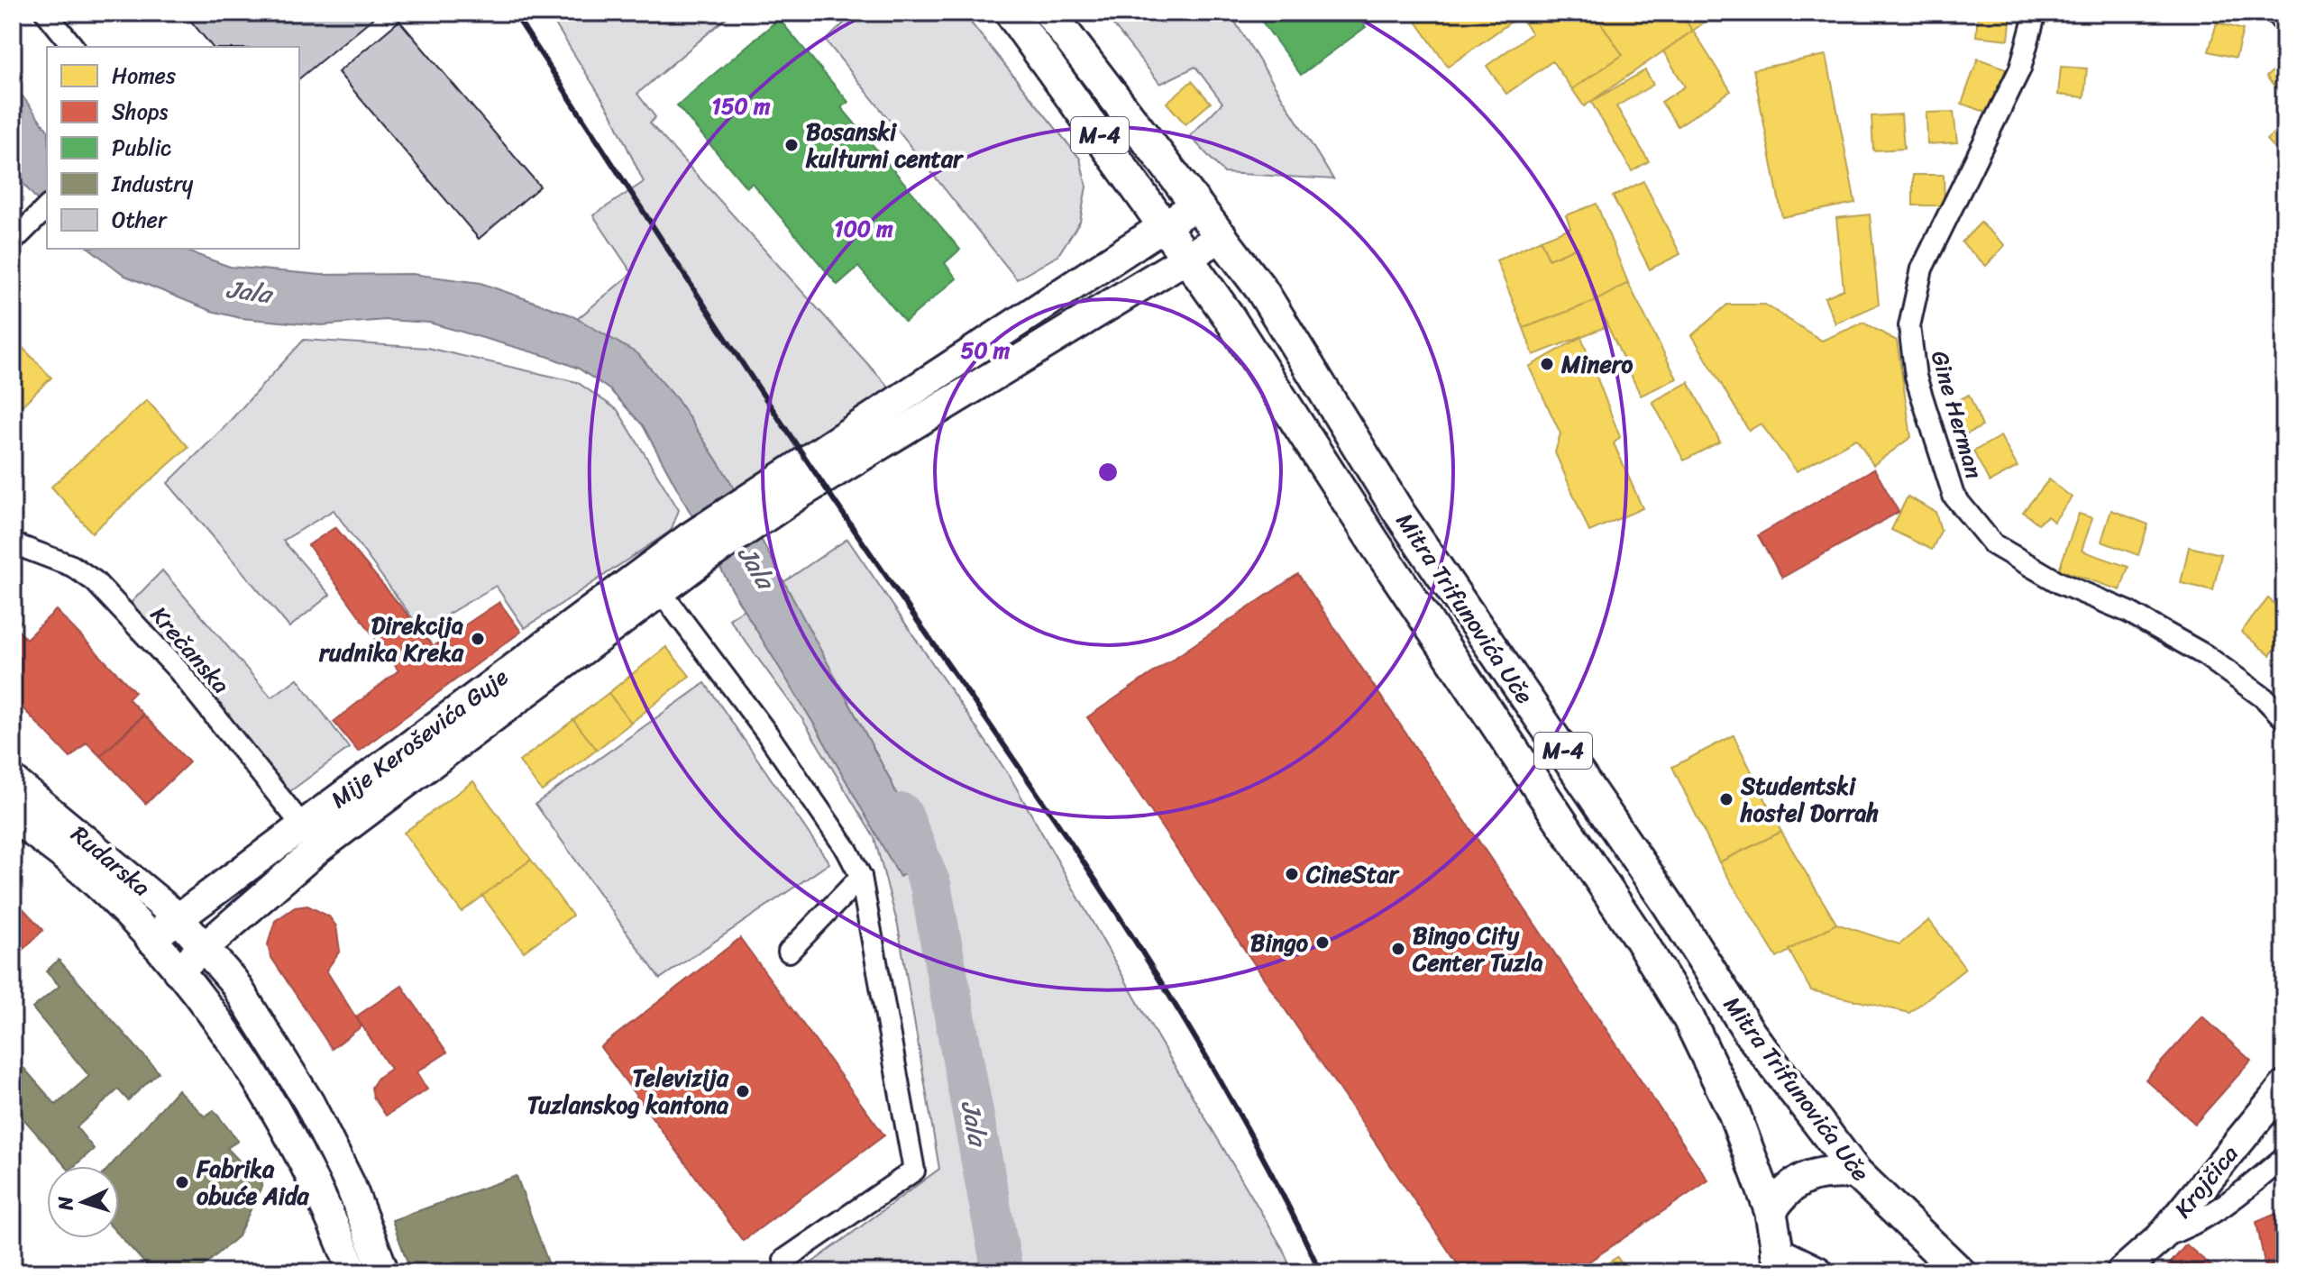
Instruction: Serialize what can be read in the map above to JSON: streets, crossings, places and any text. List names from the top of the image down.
{
  "streets": {
    "main road": [
      "M-4",
      "Mitra Trifunovića Uče",
      "Mije Keroševića Guje",
      "Rudarska",
      "Krojčica"
    ],
    "street": ["Gine Herman", "Krečanska"]
  },
  "crossings": [
    ["M-4", "Mitra Trifunovića Uče"],
    ["Krečanska", "Mije Keroševića Guje"],
    ["Mije Keroševića Guje", "Rudarska"]
  ],
  "water": ["Jala"],
  "places": [
    "Bosanski kulturni centar",
    "Minero",
    "Direkcija rudnika Kreka",
    "Studentski hostel Dorrah",
    "CineStar",
    "Bingo",
    "Bingo City Center Tuzla",
    "Televizija Tuzlanskog kantona",
    "Fabrika obuće Aida"
  ],
  "legend": [
    "Homes",
    "Shops",
    "Public",
    "Industry",
    "Other"
  ],
  "north": "left",
  "rings": ["150 m", "100 m", "50 m"]
}
